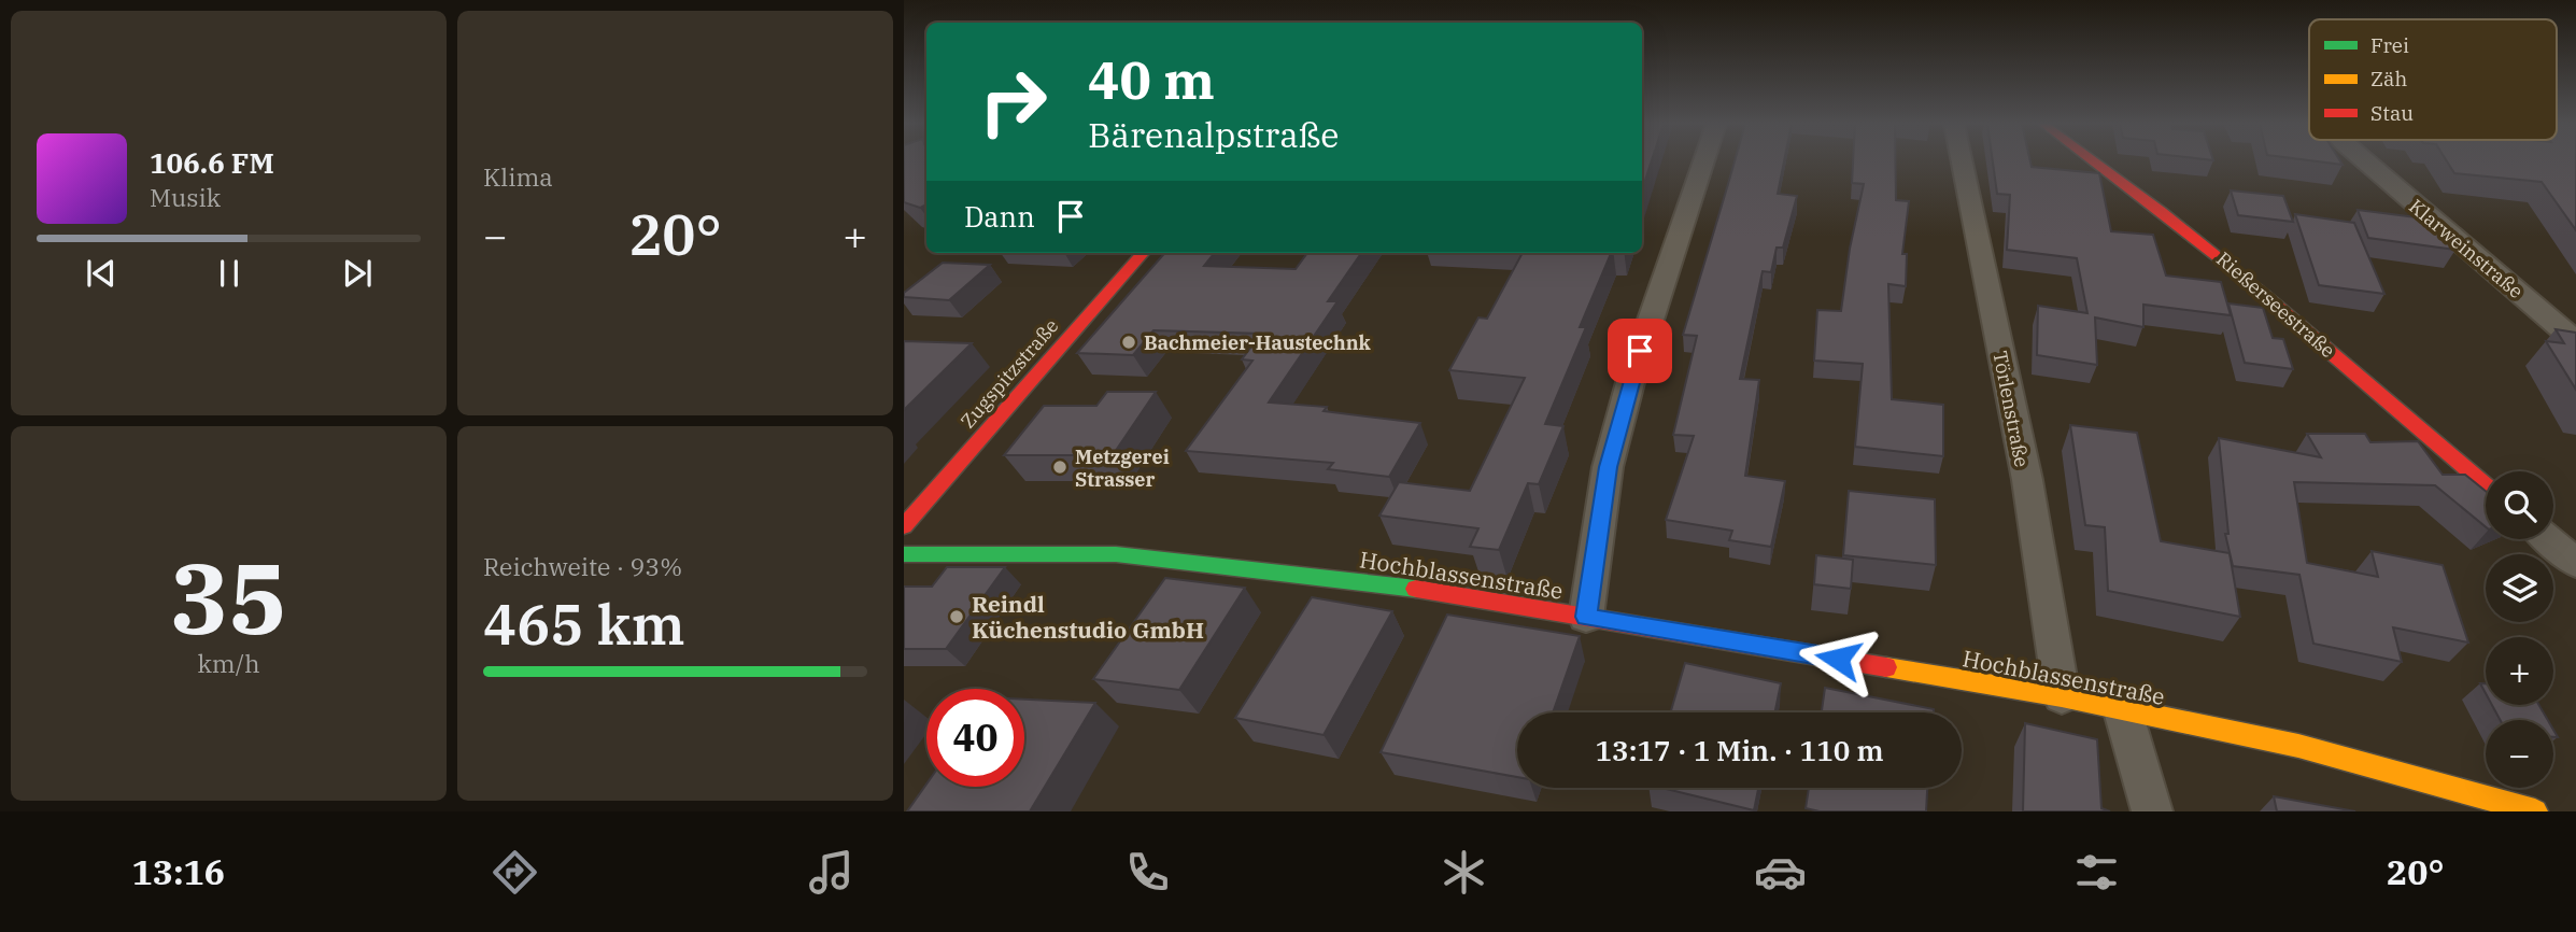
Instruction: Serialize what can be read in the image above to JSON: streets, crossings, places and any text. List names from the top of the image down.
{
  "streets": {
    "street": [
      "Klarweinstraße",
      "Rießerseestraße",
      "Zugspitzstraße",
      "Törlenstraße",
      "Hochblassenstraße"
    ]
  },
  "crossings": [
    ["Törlenstraße", "Hochblassenstraße"]
  ],
  "places": ["Bachmeier-Haustechnk", "Metzgerei Strasser", "Reindl Küchenstudio GmbH"],
  "legend": ["Frei", "Zäh", "Stau"],
  "page": {
    "tile": [
      "Klima",
      ["35", "km/h"],
      ["Reichweite · 93%", "465 km"]
    ],
    "turn": ["40 m", "Bärenalpstraße"],
    "song": ["106.6 FM", "Musik"],
    "then": "Dann",
    "heat": ["−", "20°", "+"],
    "map_buttons": ["+", "−"],
    "limit": "40",
    "trip": "13:17 · 1 Min. · 110 m",
    "tabs": ["13:16", "20°"]
  }
}
